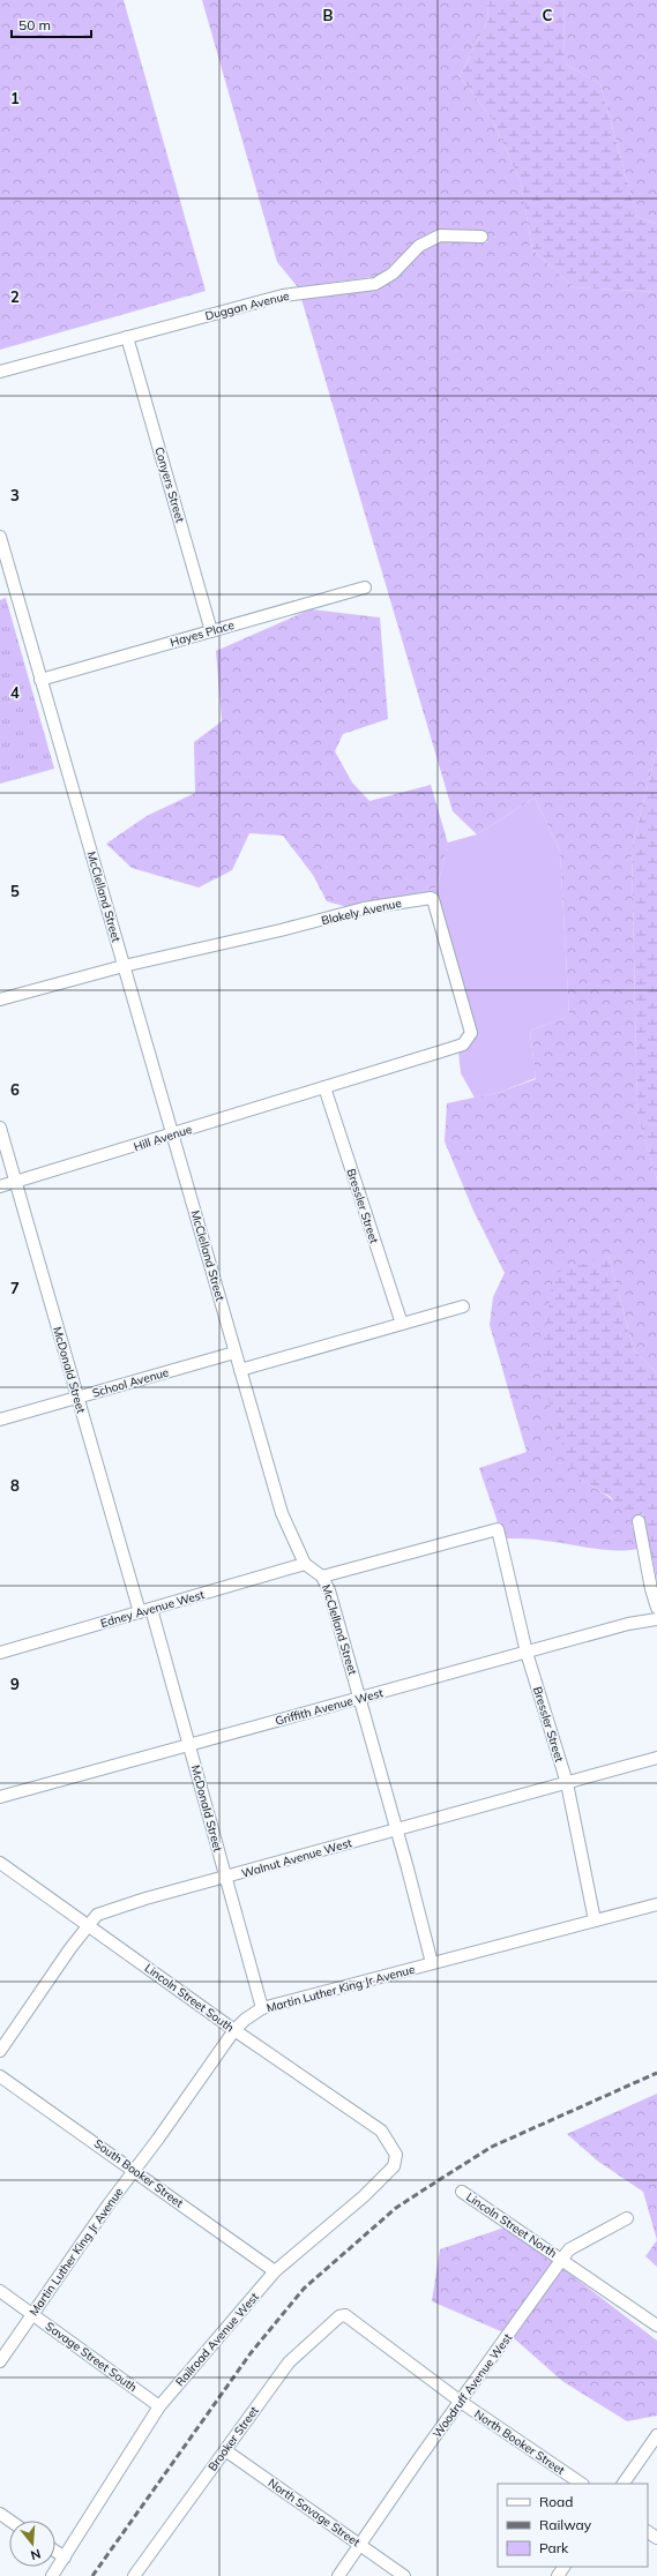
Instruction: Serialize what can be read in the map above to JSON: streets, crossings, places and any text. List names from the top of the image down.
{
  "streets": {
    "street": [
      "Duggan Avenue",
      "Conyers Street",
      "Hayes Place",
      "McClelland Street",
      "Blakely Avenue",
      "Hill Avenue",
      "Bressler Street",
      "McDonald Street",
      "School Avenue",
      "Edney Avenue West",
      "Griffith Avenue West",
      "Walnut Avenue West",
      "Martin Luther King Jr Avenue",
      "Lincoln Street South",
      "South Booker Street",
      "Lincoln Street North",
      "Railroad Avenue West",
      "Savage Street South",
      "Woodruff Avenue West",
      "Brooker Street",
      "North Booker Street",
      "North Savage Street"
    ]
  },
  "crossings": [
    ["Duggan Avenue", "Conyers Street"],
    ["Conyers Street", "Hayes Place"],
    ["Hayes Place", "McClelland Street"],
    ["McClelland Street", "Blakely Avenue"],
    ["McClelland Street", "Hill Avenue"],
    ["McClelland Street", "Bressler Street"],
    ["McClelland Street", "School Avenue"],
    ["McClelland Street", "Edney Avenue West"],
    ["McClelland Street", "Griffith Avenue West"],
    ["McClelland Street", "Walnut Avenue West"],
    ["McClelland Street", "Martin Luther King Jr Avenue"],
    ["Blakely Avenue", "Hill Avenue"],
    ["Blakely Avenue", "Bressler Street"],
    ["Hill Avenue", "Bressler Street"],
    ["Hill Avenue", "McDonald Street"],
    ["Bressler Street", "Griffith Avenue West"],
    ["Bressler Street", "Walnut Avenue West"],
    ["Bressler Street", "Martin Luther King Jr Avenue"],
    ["McDonald Street", "School Avenue"],
    ["McDonald Street", "Edney Avenue West"],
    ["McDonald Street", "Griffith Avenue West"],
    ["McDonald Street", "Walnut Avenue West"],
    ["McDonald Street", "Martin Luther King Jr Avenue"],
    ["Walnut Avenue West", "Lincoln Street South"],
    ["Martin Luther King Jr Avenue", "Lincoln Street South"],
    ["Martin Luther King Jr Avenue", "South Booker Street"],
    ["Martin Luther King Jr Avenue", "Savage Street South"],
    ["Lincoln Street South", "Railroad Avenue West"],
    ["South Booker Street", "Railroad Avenue West"],
    ["Lincoln Street North", "Woodruff Avenue West"],
    ["Railroad Avenue West", "Savage Street South"],
    ["Woodruff Avenue West", "North Booker Street"],
    ["Woodruff Avenue West", "North Savage Street"],
    ["Brooker Street", "North Booker Street"],
    ["Brooker Street", "North Savage Street"]
  ],
  "legend": ["Road", "Railway", "Park"],
  "scale_bar": "50 m",
  "north": "bottom",
  "grid": {
    "columns": ["B", "C"],
    "rows": [
      "1",
      "2",
      "3",
      "4",
      "5",
      "6",
      "7",
      "8",
      "9"
    ]
  }
}
